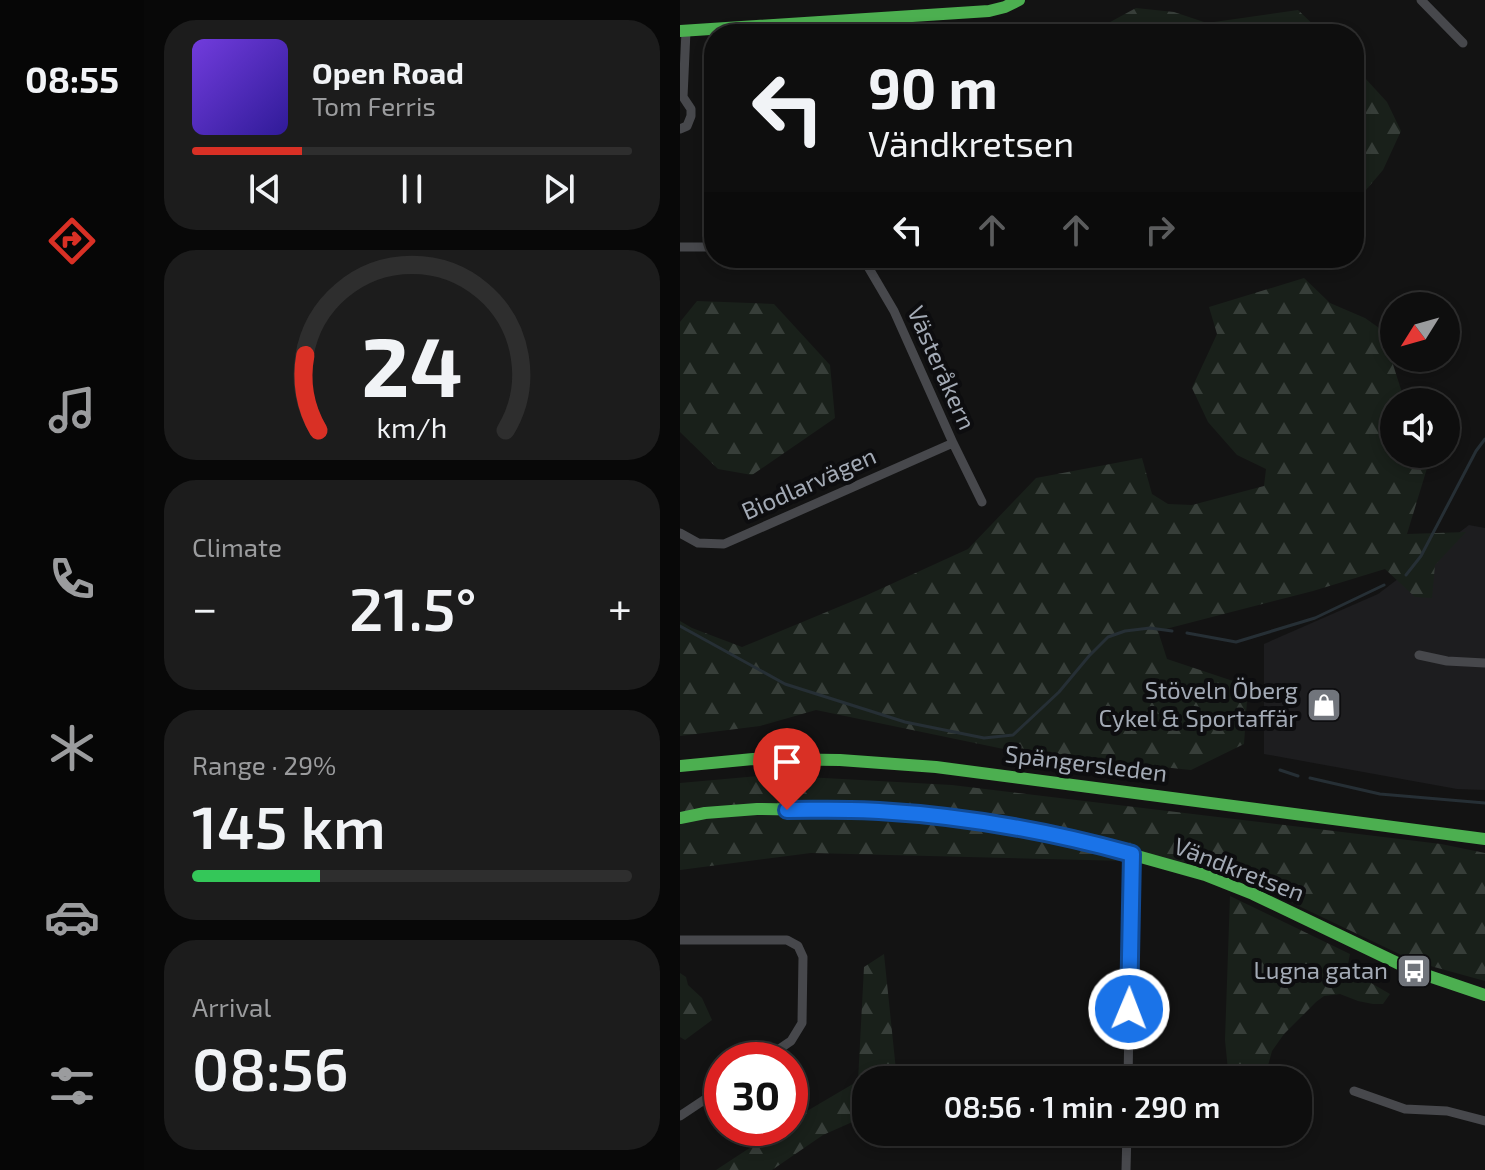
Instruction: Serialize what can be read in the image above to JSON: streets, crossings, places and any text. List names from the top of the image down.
{
  "streets": {
    "street": [
      "Västeråkern",
      "Biodlarvägen",
      "Spängersleden",
      "Vändkretsen"
    ]
  },
  "crossings": [
    ["Västeråkern", "Biodlarvägen"]
  ],
  "places": {
    "shop": ["Stöveln Öberg Cykel & Sportaffär"],
    "bus stop": ["Lugna gatan"]
  },
  "north": "bottom left",
  "page": {
    "tabs": "08:55",
    "turn": ["90 m", "Vändkretsen"],
    "song": ["Open Road", "Tom Ferris"],
    "tile": [
      "Climate",
      ["Range · 29%", "145 km"],
      ["Arrival", "08:56"]
    ],
    "heat": ["−", "21.5°", "+"],
    "limit": "30",
    "trip": "08:56 · 1 min · 290 m",
    "gauge": ["24", "km/h"]
  }
}
